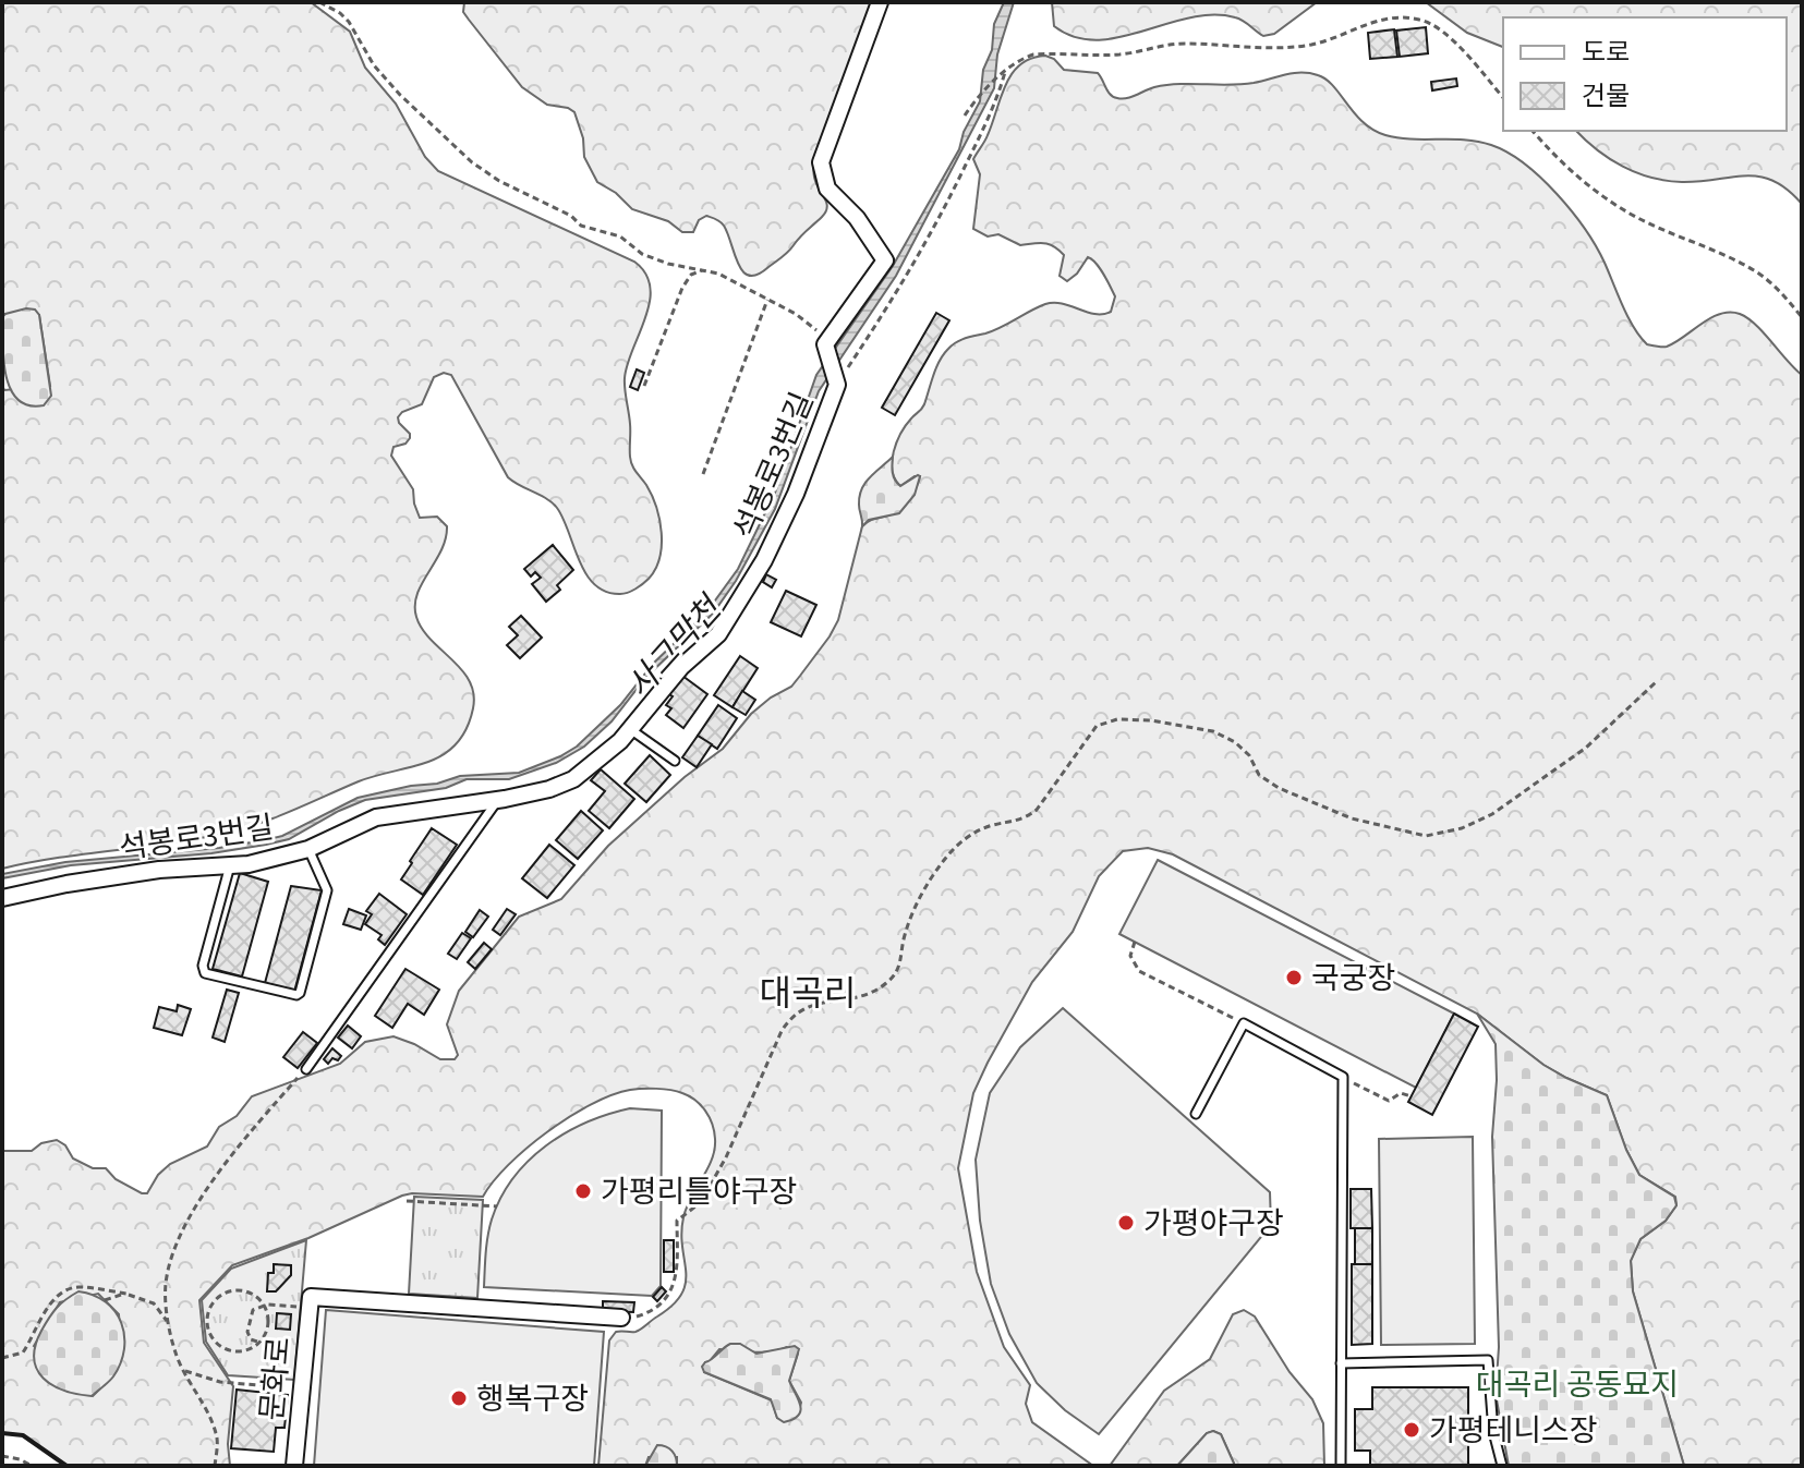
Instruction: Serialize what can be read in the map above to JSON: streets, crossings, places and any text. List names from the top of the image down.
{
  "streets": {
    "street": ["석봉로3번길", "문화로"]
  },
  "districts": ["대곡리"],
  "water": ["사그막천"],
  "parks": ["대곡리 공동묘지"],
  "places": [
    "국궁장",
    "가평리틀야구장",
    "가평야구장",
    "행복구장",
    "가평테니스장"
  ],
  "legend": ["도로", "건물"]
}
